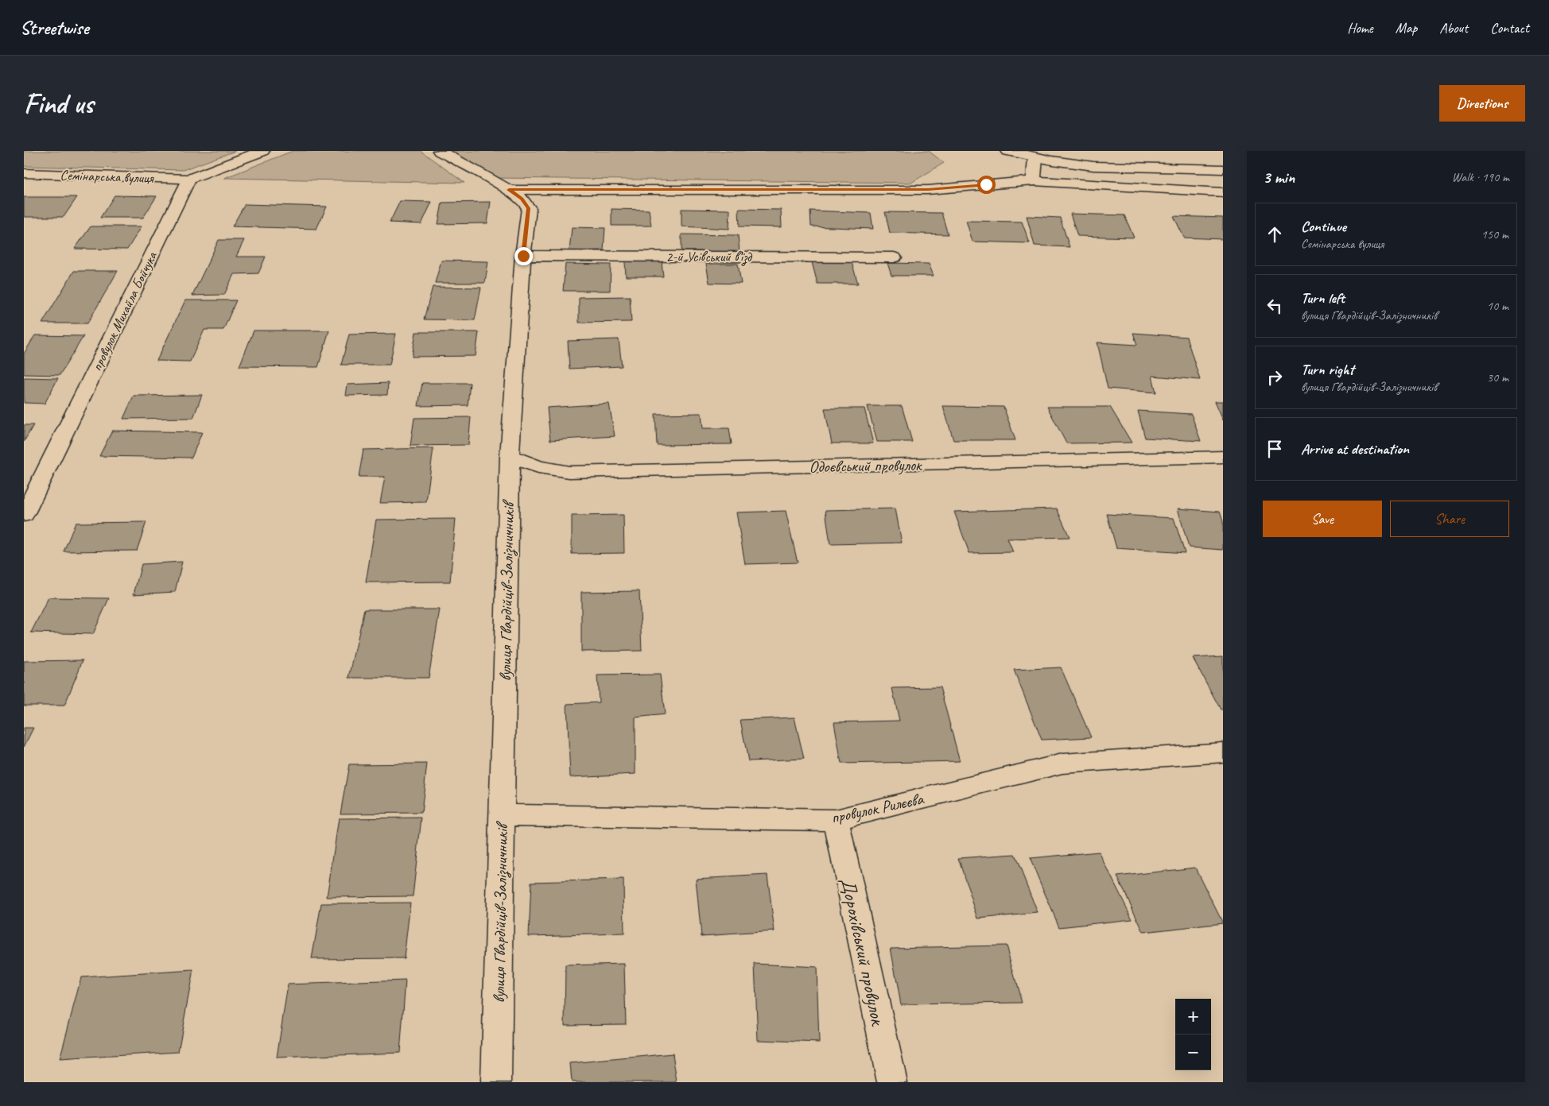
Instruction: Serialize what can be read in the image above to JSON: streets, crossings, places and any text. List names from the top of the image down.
{
  "streets": {
    "street": [
      "Семінарська вулиця",
      "2-й Усівський в’їзд",
      "провулок Михайла Бойчука",
      "Одоєвський провулок",
      "вулиця Гвардійців-Залізничників",
      "провулок Рилєєва",
      "Дорохівський провулок"
    ]
  },
  "crossings": [
    ["Семінарська вулиця", "провулок Михайла Бойчука"],
    ["2-й Усівський в’їзд", "вулиця Гвардійців-Залізничників"],
    ["Одоєвський провулок", "вулиця Гвардійців-Залізничників"],
    ["вулиця Гвардійців-Залізничників", "провулок Рилєєва"],
    ["провулок Рилєєва", "Дорохівський провулок"]
  ],
  "page": {
    "header": "Streetwise",
    "nav": [
      "Home",
      "Map",
      "About",
      "Contact"
    ],
    "buttons": [
      "Directions",
      ["Save", "Share"]
    ],
    "title": "Find us",
    "heading": ["3 min", "Walk · 190 m"],
    "list": [
      ["Continue", "Семінарська вулиця", "150 m"],
      ["Turn left", "вулиця Гвардійців-Залізничників", "10 m"],
      ["Turn right", "вулиця Гвардійців-Залізничників", "30 m"],
      "Arrive at destination"
    ],
    "map_buttons": ["+", "−"]
  }
}
